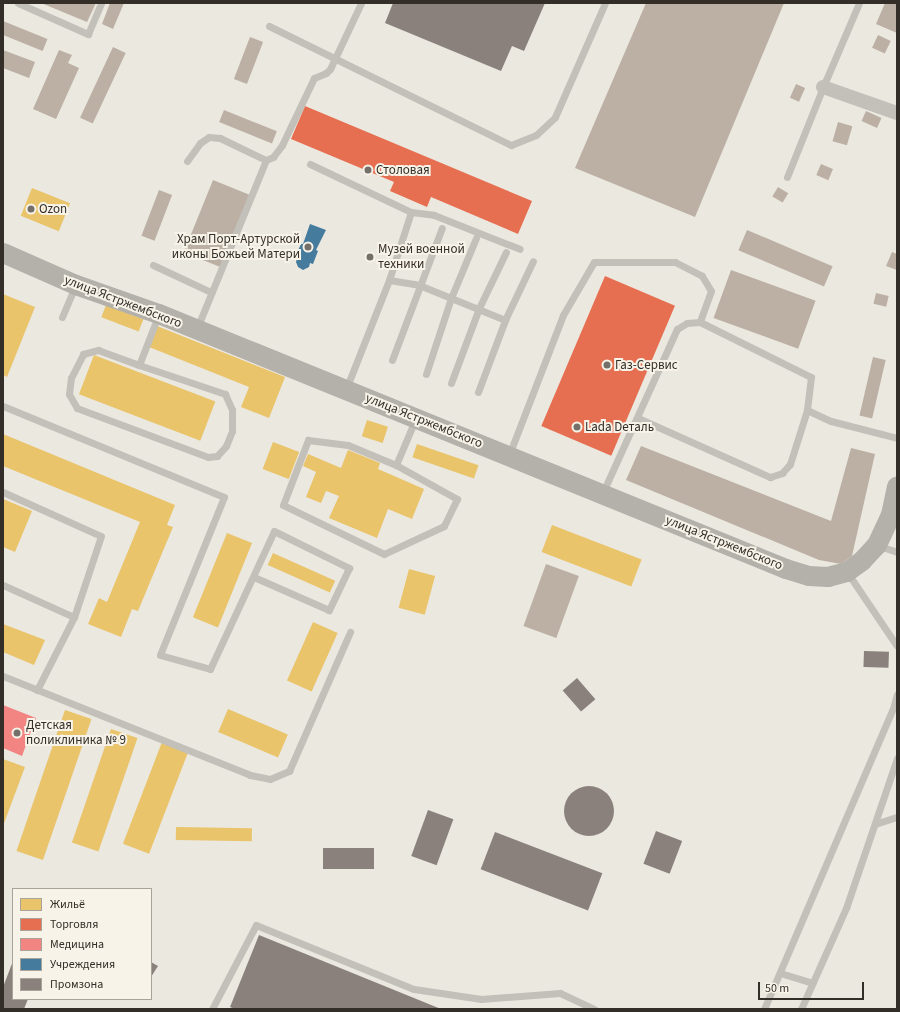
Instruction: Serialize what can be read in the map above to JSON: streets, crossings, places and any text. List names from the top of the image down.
{
  "streets": {
    "main road": ["улица Ястржембского"]
  },
  "places": [
    "Столовая",
    "Ozon",
    "Храм Порт-Артурской иконы Божьей Матери",
    "Музей военной техники",
    "Газ-Сервис",
    "Lada Dеталь",
    "Детская поликлиника № 9"
  ],
  "legend": [
    "Жильё",
    "Торговля",
    "Медицина",
    "Учреждения",
    "Промзона"
  ],
  "scale_bar": "50 m"
}
